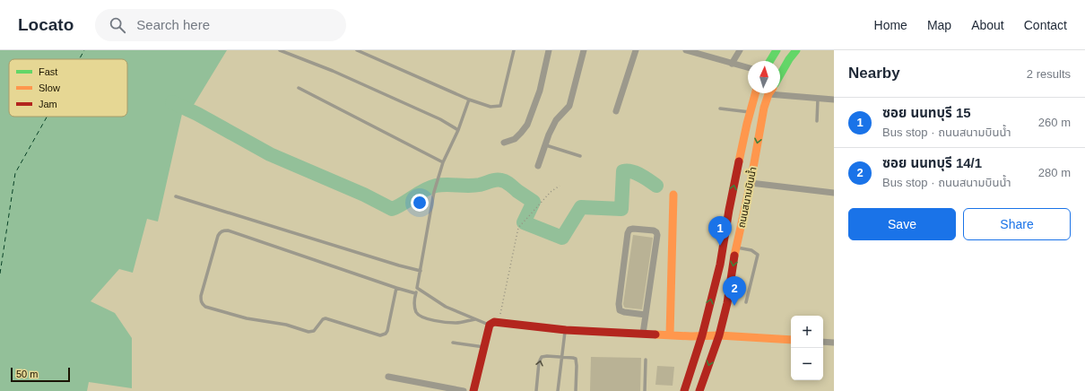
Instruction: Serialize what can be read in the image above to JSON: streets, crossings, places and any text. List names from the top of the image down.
{
  "streets": {
    "main road": ["ถนนสนามบินน้ำ"]
  },
  "legend": ["Fast", "Slow", "Jam"],
  "scale_bar": "50 m",
  "north": "top",
  "page": {
    "header": "Locato",
    "search": "Search here",
    "nav": [
      "Home",
      "Map",
      "About",
      "Contact"
    ],
    "heading": ["Nearby", "2 results"],
    "list": [
      {
        "mark": "1",
        "name": "ซอย นนทบุรี 15",
        "note": "Bus stop · ถนนสนามบินน้ำ",
        "value": "260 m"
      },
      {
        "mark": "2",
        "name": "ซอย นนทบุรี 14/1",
        "note": "Bus stop · ถนนสนามบินน้ำ",
        "value": "280 m"
      }
    ],
    "buttons": ["Save", "Share"],
    "pins": ["1", "2"],
    "map_buttons": ["+", "−"],
    "scale": "50 m"
  }
}
